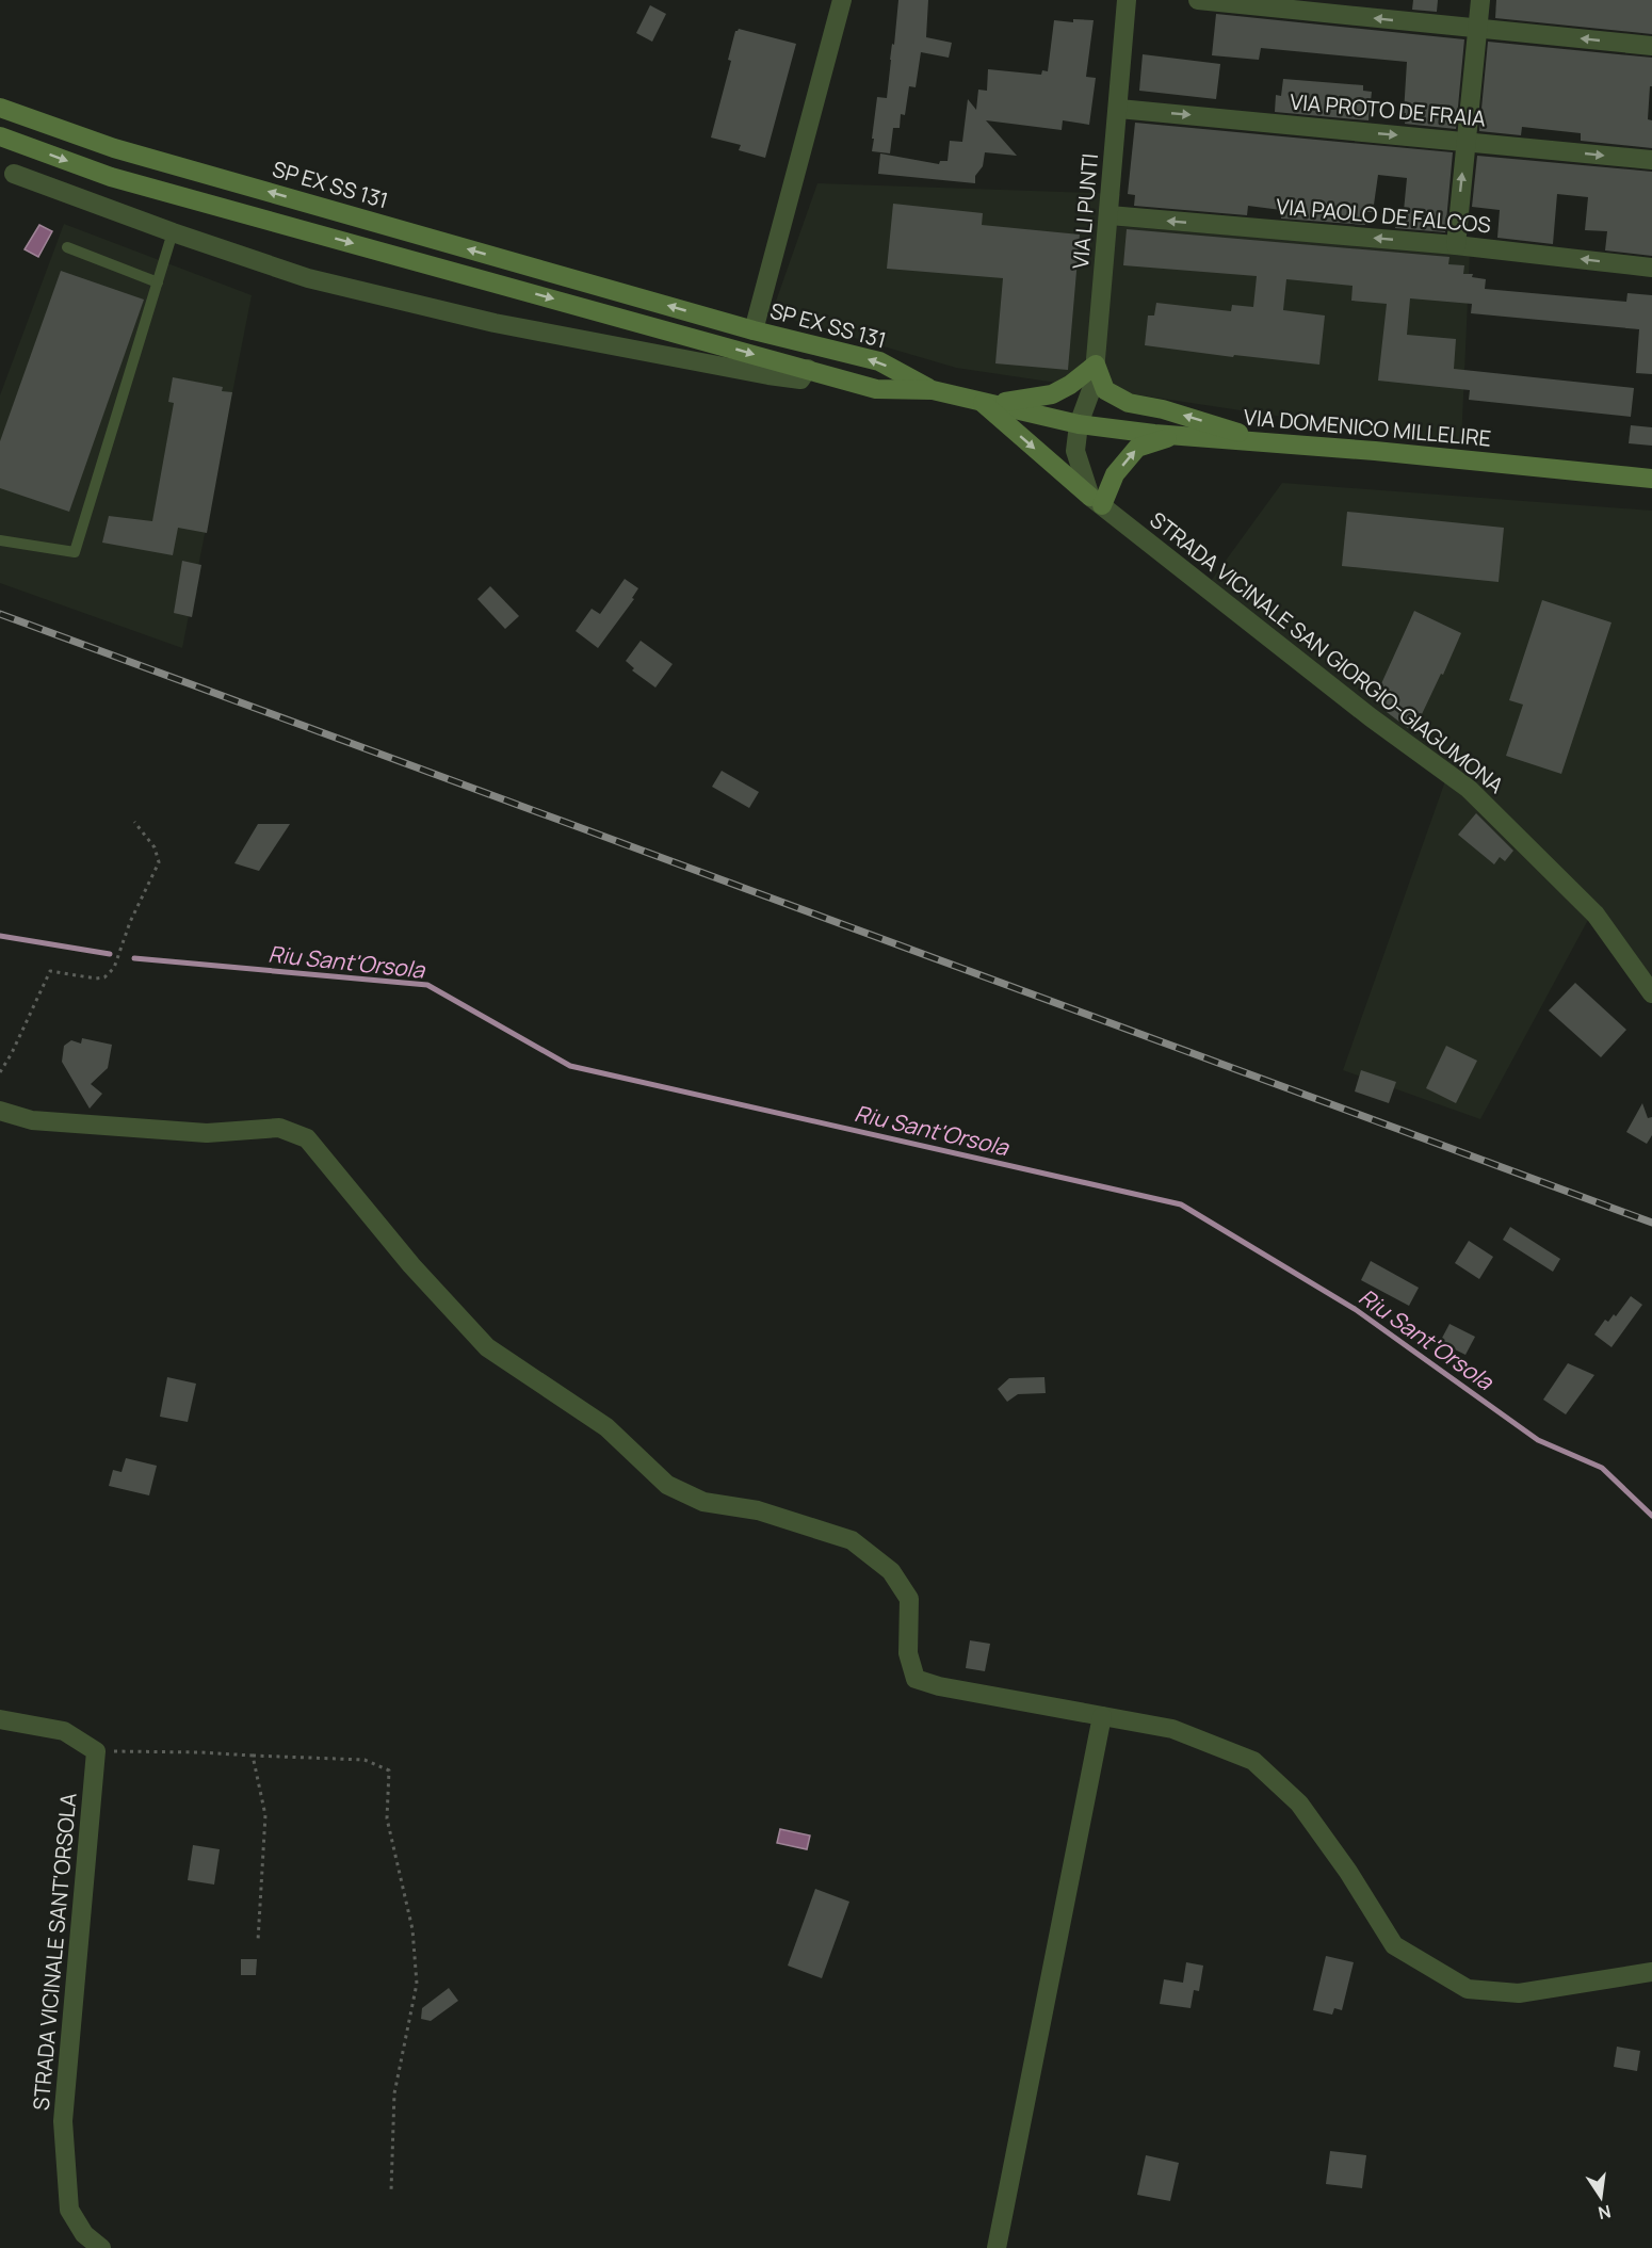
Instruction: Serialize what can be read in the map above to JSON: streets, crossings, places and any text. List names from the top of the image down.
{
  "streets": {
    "main road": ["SP EX SS 131", "VIA DOMENICO MILLELIRE"],
    "street": [
      "VIA PROTO DE FRAIA",
      "VIA LI PUNTI",
      "VIA PAOLO DE FALCOS",
      "STRADA VICINALE SAN GIORGIO-GIAGUMONA",
      "STRADA VICINALE SANT'ORSOLA"
    ]
  },
  "crossings": [
    ["VIA PROTO DE FRAIA", "VIA LI PUNTI"],
    ["SP EX SS 131", "VIA DOMENICO MILLELIRE"],
    ["VIA LI PUNTI", "VIA PAOLO DE FALCOS"],
    ["VIA LI PUNTI", "VIA DOMENICO MILLELIRE"]
  ],
  "one_way": ["VIA PAOLO DE FALCOS"],
  "water": ["Riu Sant'Orsola"],
  "north": "bottom"
}
